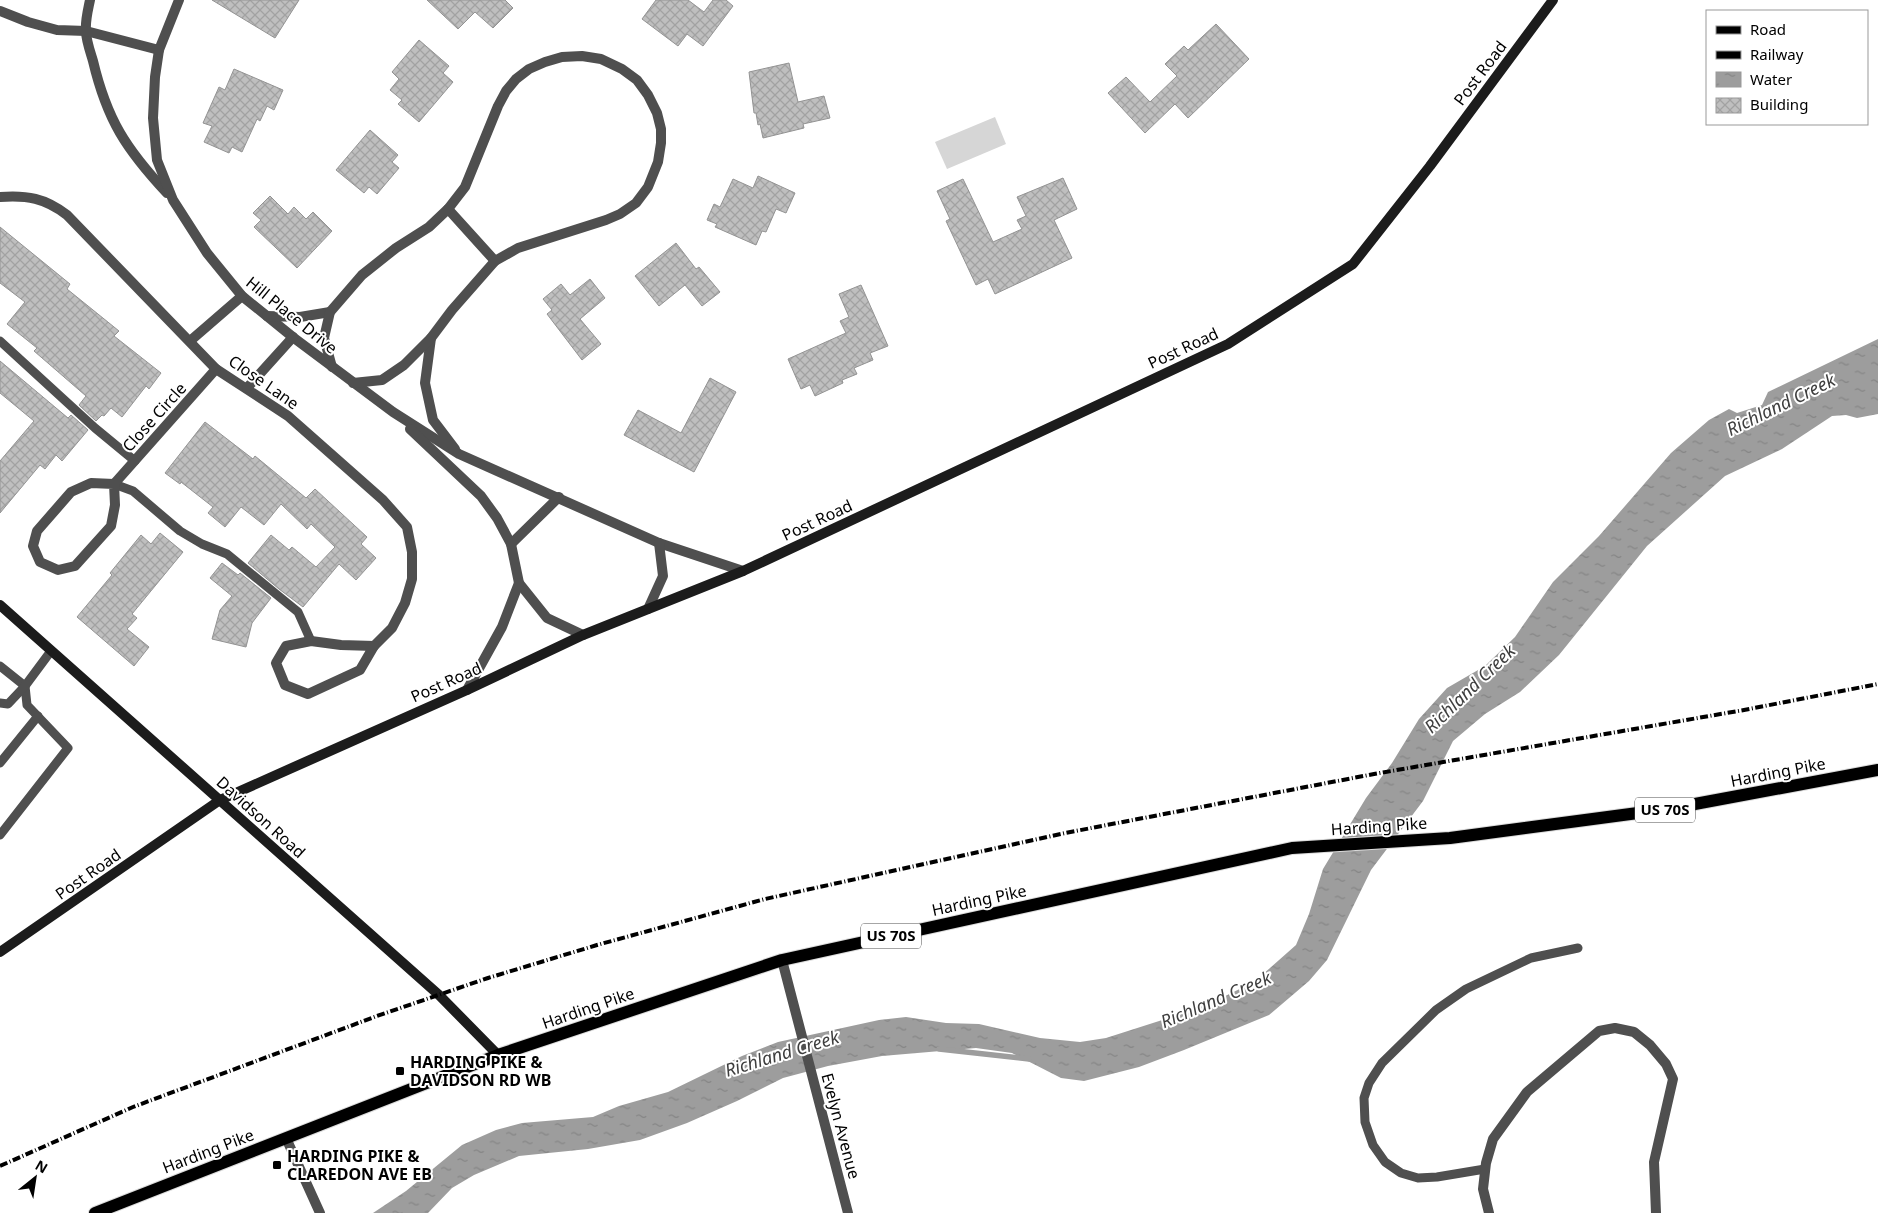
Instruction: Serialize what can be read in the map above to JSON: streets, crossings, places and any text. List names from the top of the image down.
{
  "streets": {
    "main road": ["Harding Pike", "US 70S"],
    "street": [
      "Post Road",
      "Hill Place Drive",
      "Close Lane",
      "Close Circle",
      "Davidson Road",
      "Evelyn Avenue"
    ]
  },
  "crossings": [
    ["Post Road", "Hill Place Drive"],
    ["Post Road", "Davidson Road"],
    ["Close Lane", "Close Circle"],
    ["Harding Pike", "Davidson Road"],
    ["Harding Pike", "Evelyn Avenue"]
  ],
  "water": ["Richland Creek"],
  "places": {
    "transit": ["HARDING PIKE & DAVIDSON RD WB", "HARDING PIKE & CLAREDON AVE EB"]
  },
  "legend": [
    "Road",
    "Railway",
    "Water",
    "Building"
  ],
  "north": "top right"
}
